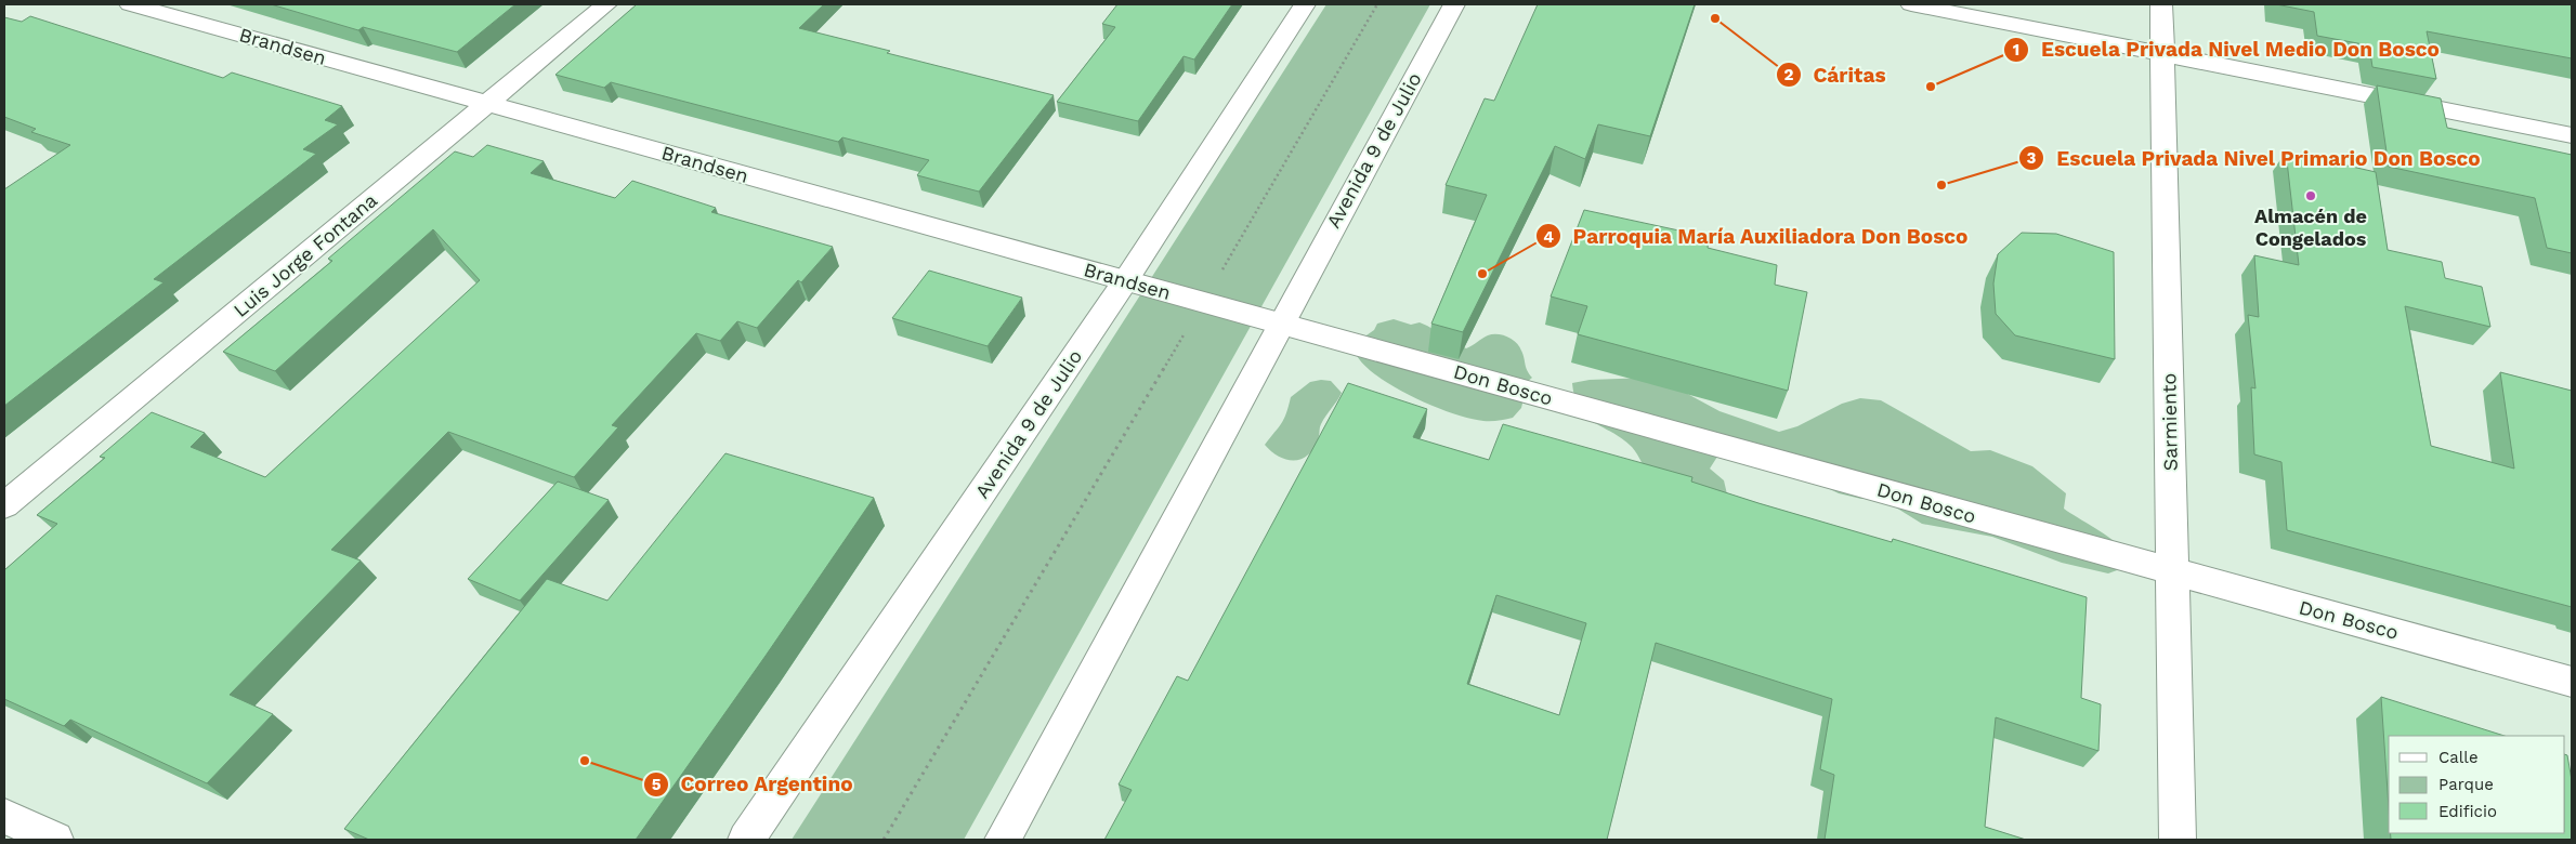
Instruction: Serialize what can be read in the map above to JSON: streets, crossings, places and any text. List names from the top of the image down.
{
  "streets": {
    "street": [
      "Brandsen",
      "Avenida 9 de Julio",
      "Luis Jorge Fontana",
      "Don Bosco",
      "Sarmiento"
    ]
  },
  "crossings": [
    ["Brandsen", "Avenida 9 de Julio"],
    ["Brandsen", "Luis Jorge Fontana"],
    ["Brandsen", "Don Bosco"],
    ["Avenida 9 de Julio", "Don Bosco"],
    ["Don Bosco", "Sarmiento"]
  ],
  "places": [
    "Cáritas",
    "Escuela Privada Nivel Medio Don Bosco",
    "Escuela Privada Nivel Primario Don Bosco",
    "Almacén de Congelados",
    "Parroquia María Auxiliadora Don Bosco",
    "Correo Argentino"
  ],
  "legend": ["Calle", "Parque", "Edificio"]
}
